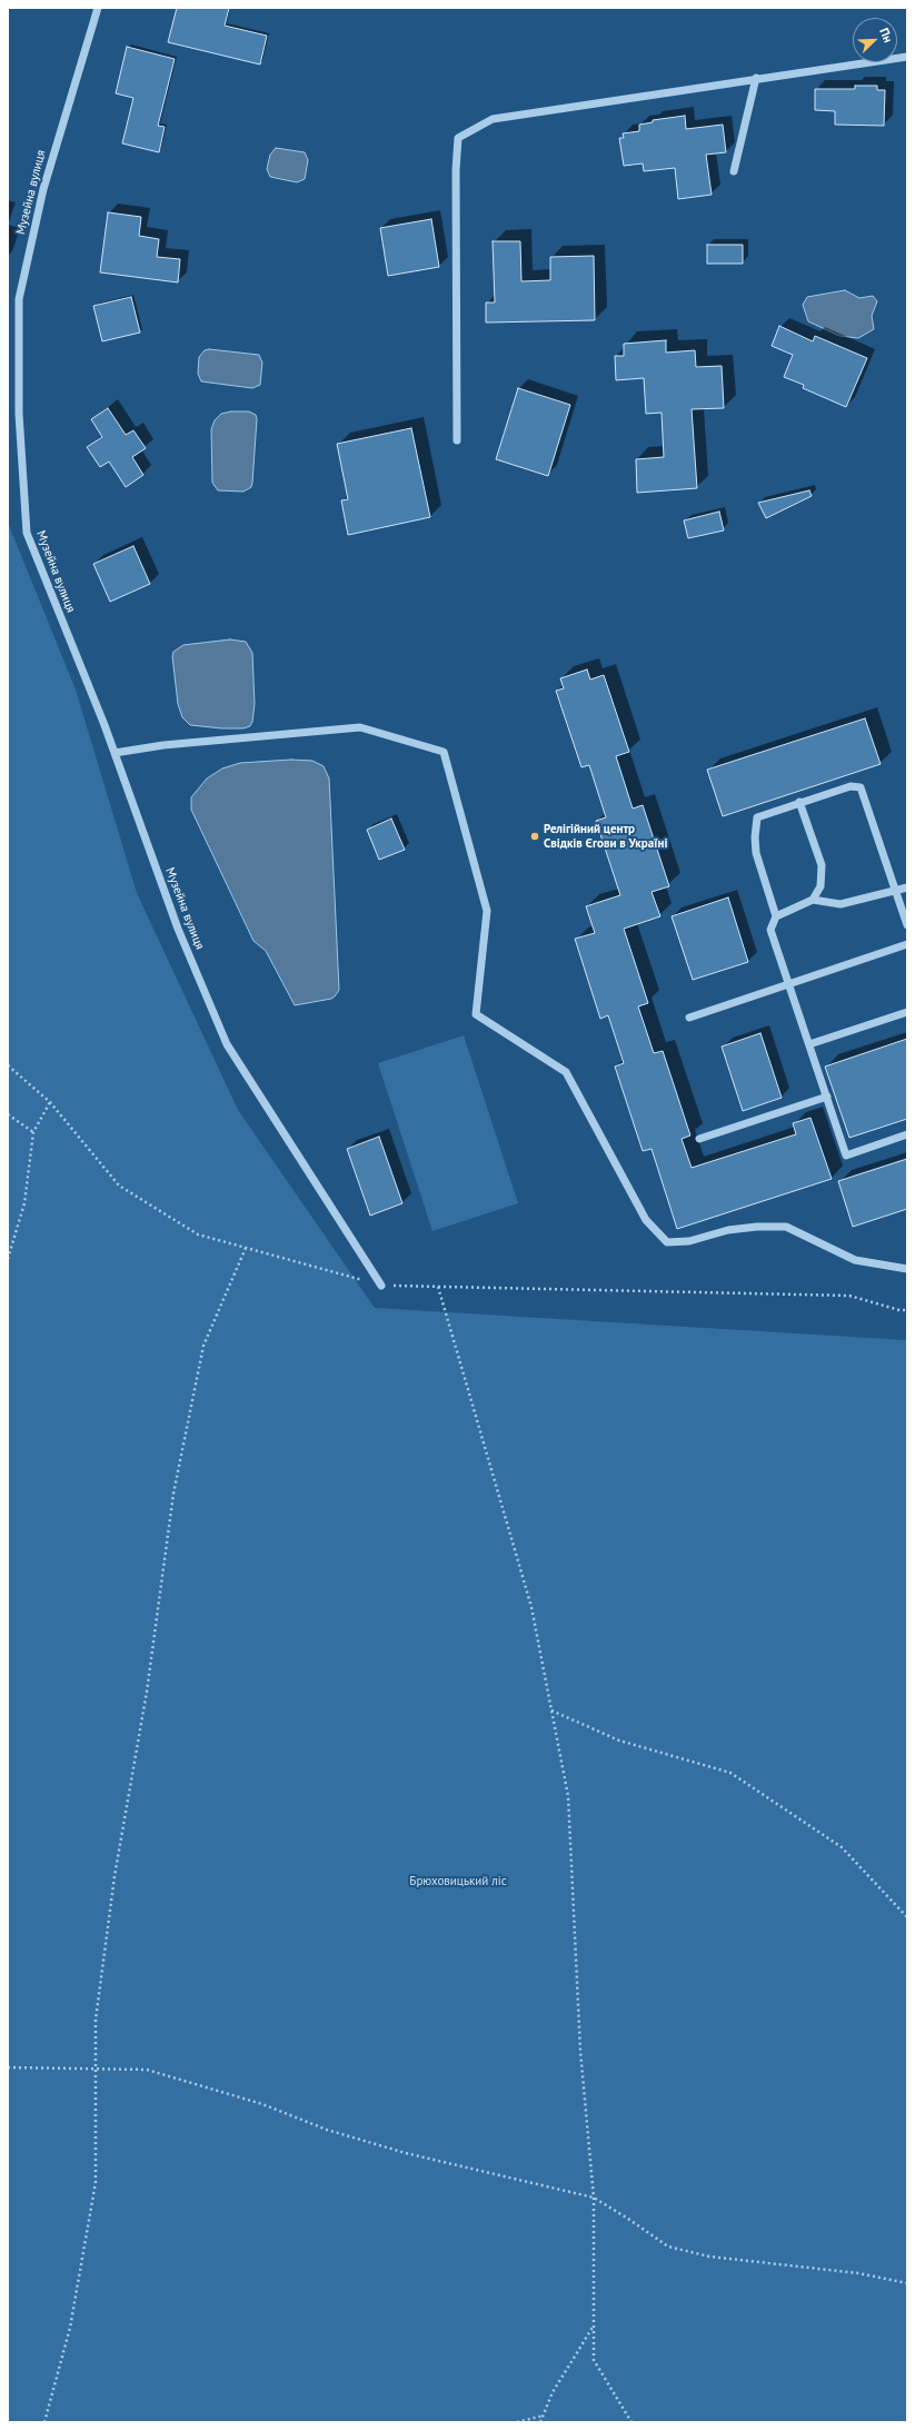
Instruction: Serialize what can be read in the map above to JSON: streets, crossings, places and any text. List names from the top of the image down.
{
  "streets": {
    "street": ["Музейна вулиця"]
  },
  "parks": ["Брюховицький ліс"],
  "places": ["Релігійний центр Свідків Єгови в Україні"],
  "north": "top right"
}
